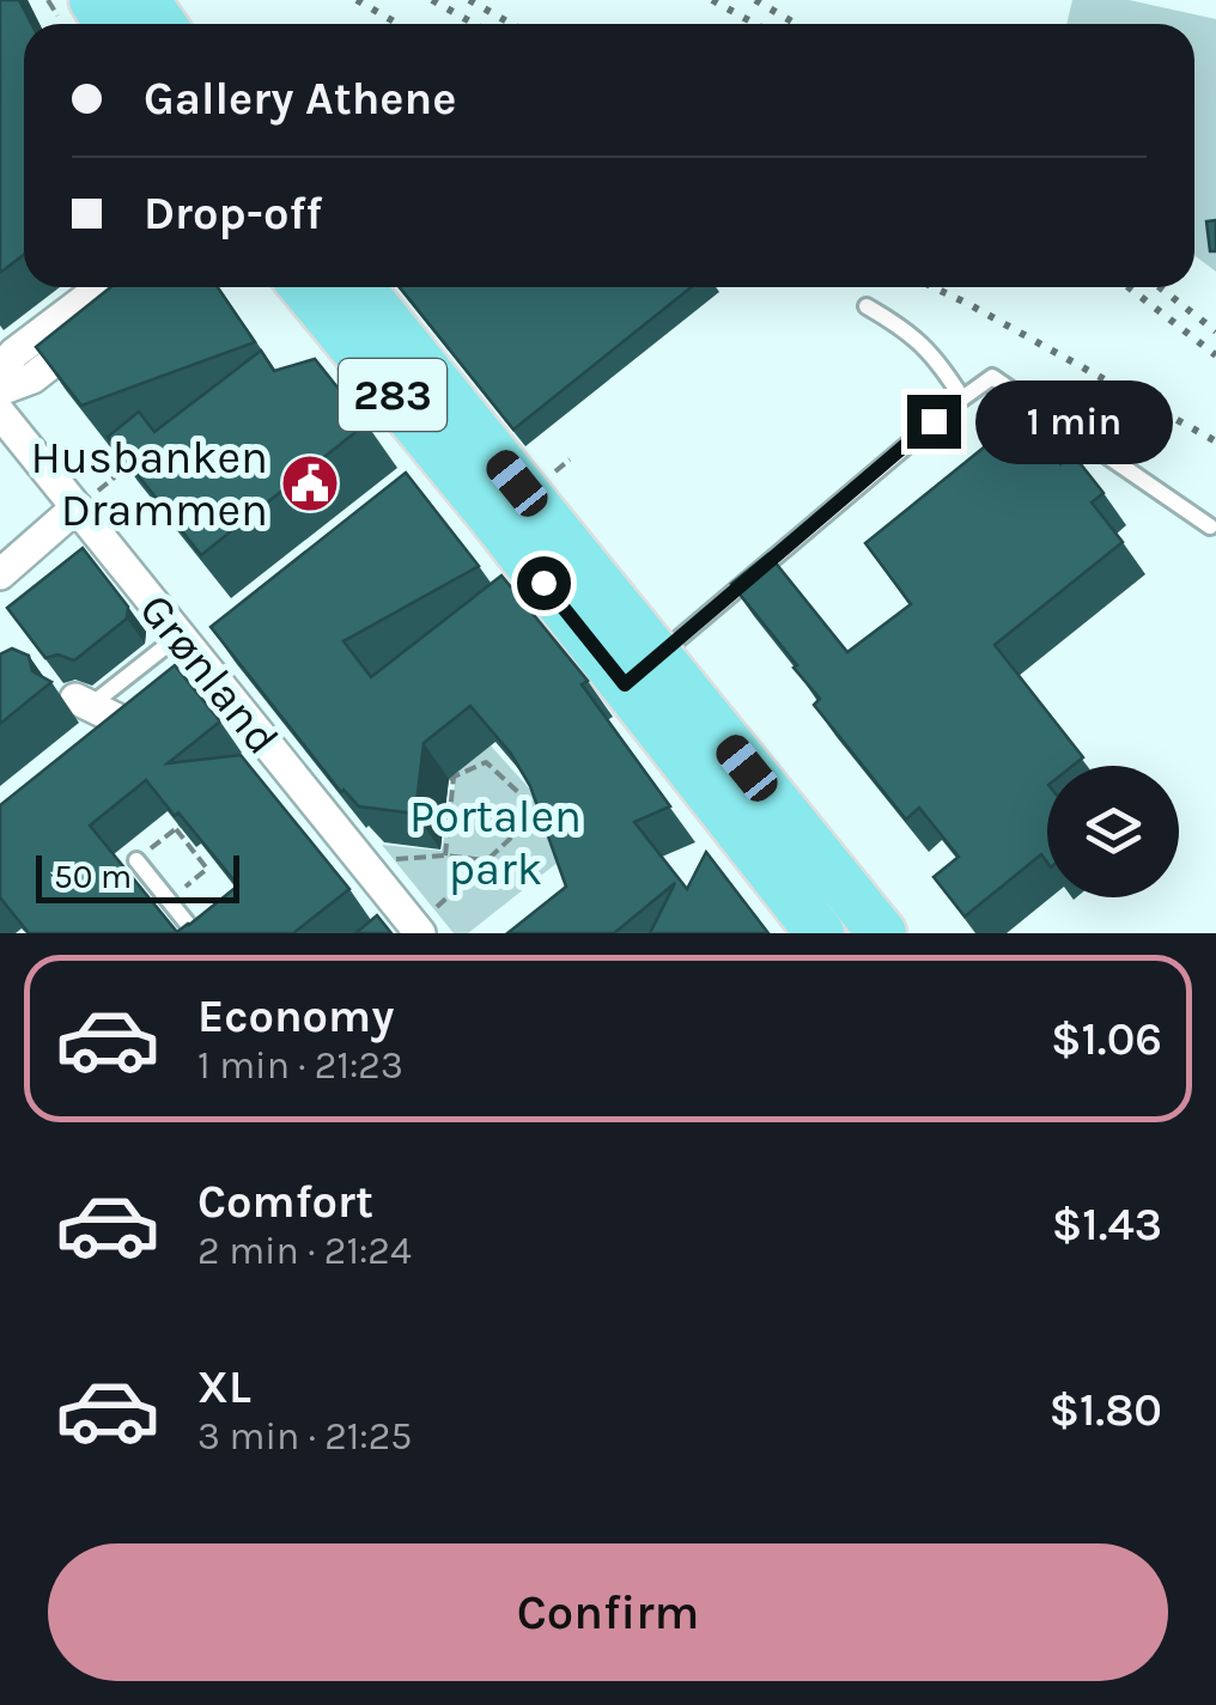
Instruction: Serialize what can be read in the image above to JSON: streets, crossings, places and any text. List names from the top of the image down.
{
  "streets": {
    "main road": ["283"],
    "street": ["Grønland"]
  },
  "parks": ["Portalen park"],
  "places": {
    "public building": ["Husbanken Drammen"]
  },
  "scale_bar": "50 m",
  "page": {
    "banner": ["Gallery Athene", "Drop-off"],
    "bubble": "1 min",
    "scale": "50 m",
    "list": [
      {
        "name": "Economy",
        "note": "1 min · 21:23",
        "value": "$1.06"
      },
      {
        "name": "Comfort",
        "note": "2 min · 21:24",
        "value": "$1.43"
      },
      {
        "name": "XL",
        "note": "3 min · 21:25",
        "value": "$1.80"
      }
    ],
    "buttons": "Confirm"
  }
}
